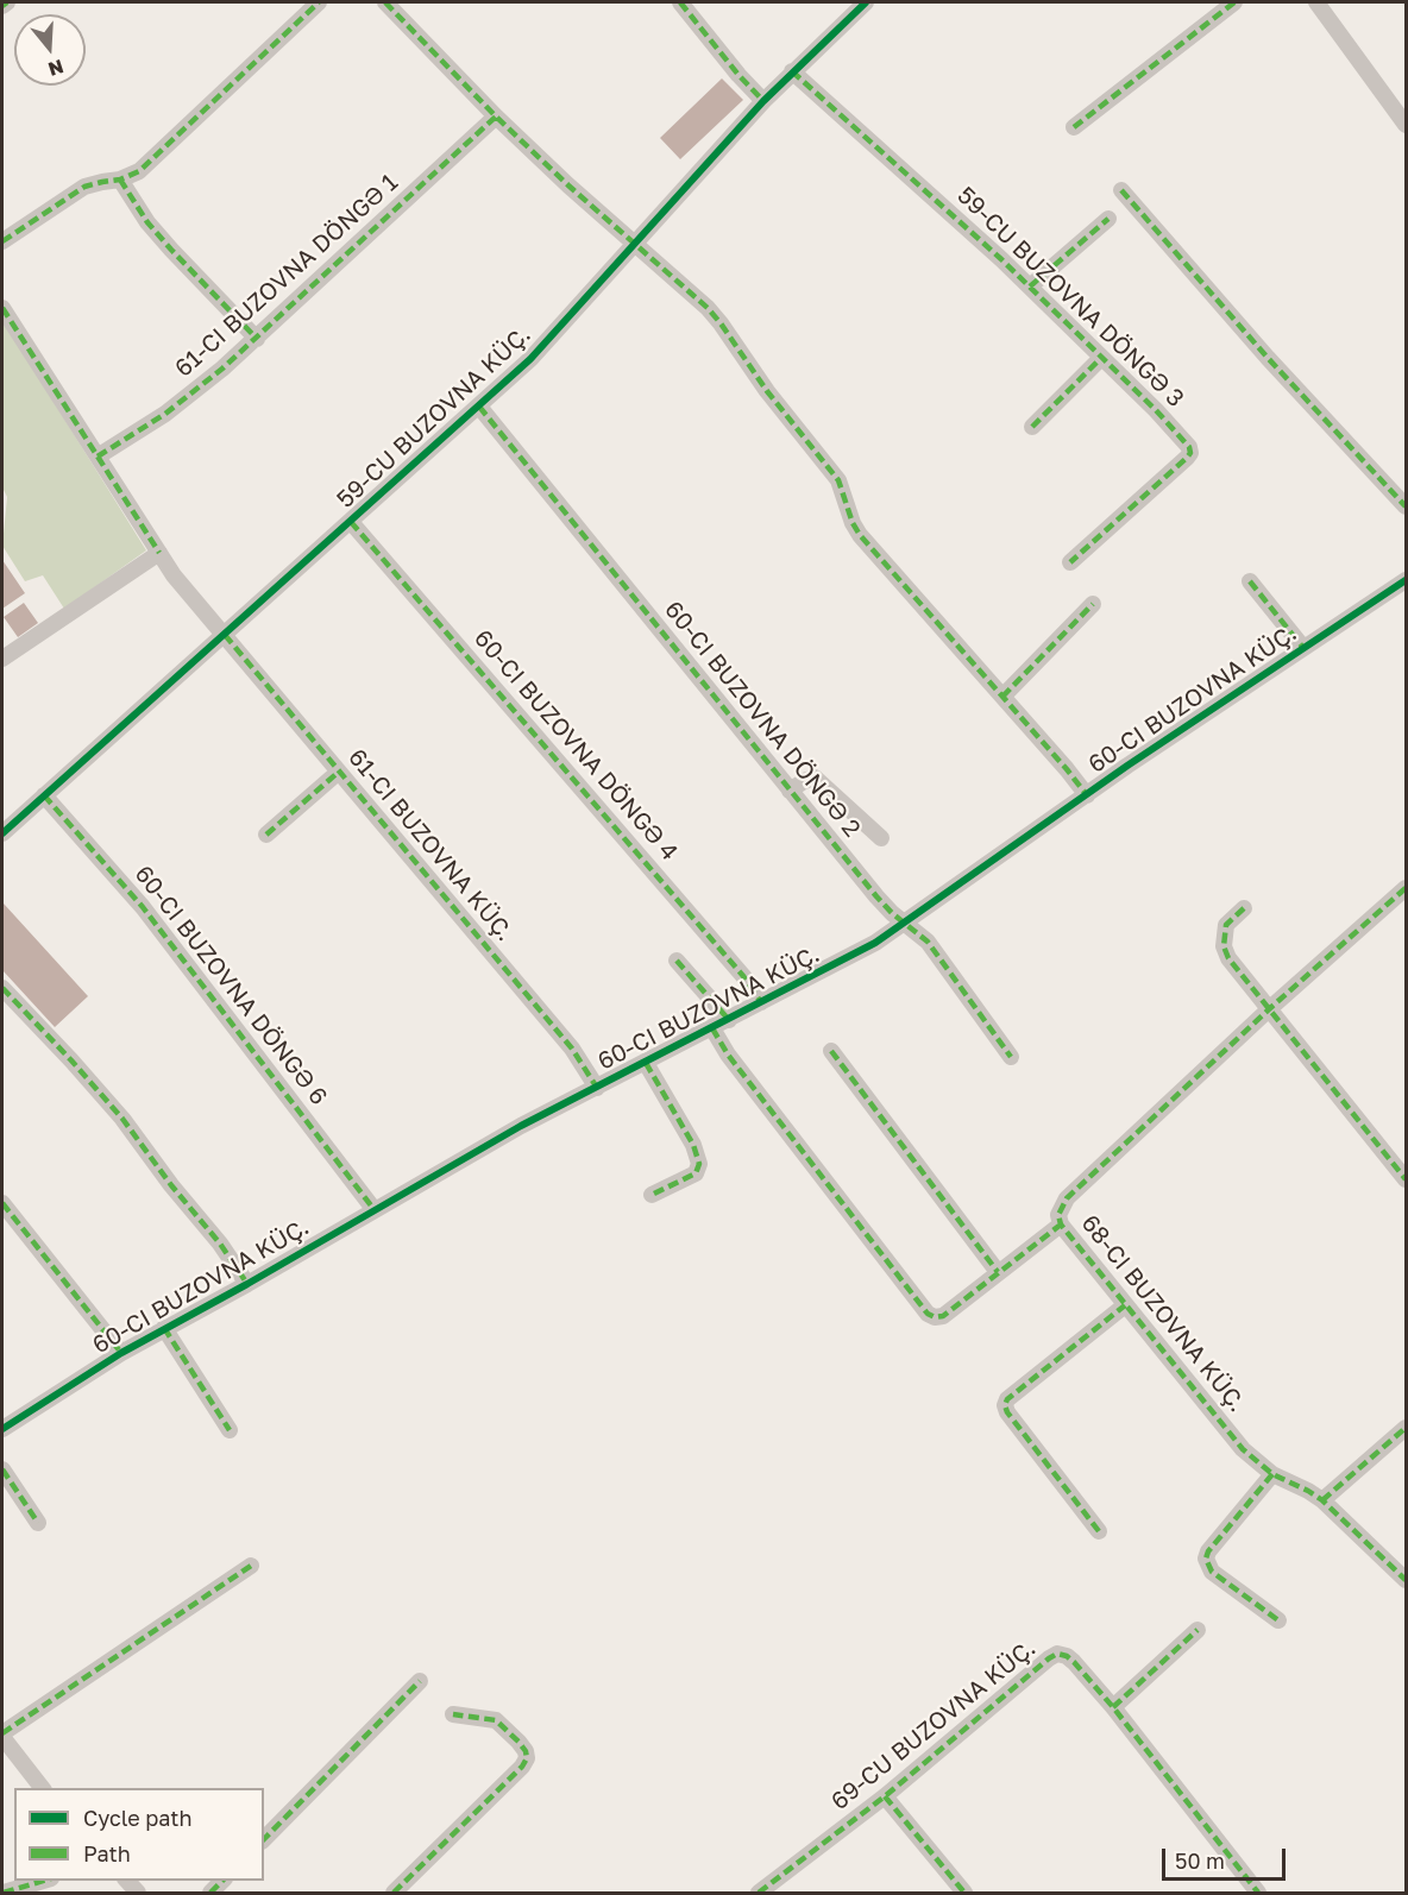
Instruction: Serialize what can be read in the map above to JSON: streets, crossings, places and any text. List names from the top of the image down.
{
  "streets": {
    "street": [
      "61-CI BUZOVNA DÖNGƏ 1",
      "59-CU BUZOVNA DÖNGƏ 3",
      "59-CU BUZOVNA KÜÇ.",
      "61-CI BUZOVNA KÜÇ.",
      "68-CI BUZOVNA KÜÇ.",
      "69-CU BUZOVNA KÜÇ."
    ],
    "cycle path": ["60-CI BUZOVNA KÜÇ."]
  },
  "crossings": [
    ["61-CI BUZOVNA DÖNGƏ 1", "61-CI BUZOVNA KÜÇ."],
    ["59-CU BUZOVNA DÖNGƏ 3", "59-CU BUZOVNA KÜÇ."],
    ["59-CU BUZOVNA KÜÇ.", "61-CI BUZOVNA KÜÇ."]
  ],
  "legend": ["Cycle path", "Path"],
  "scale_bar": "50 m",
  "north": "bottom"
}
